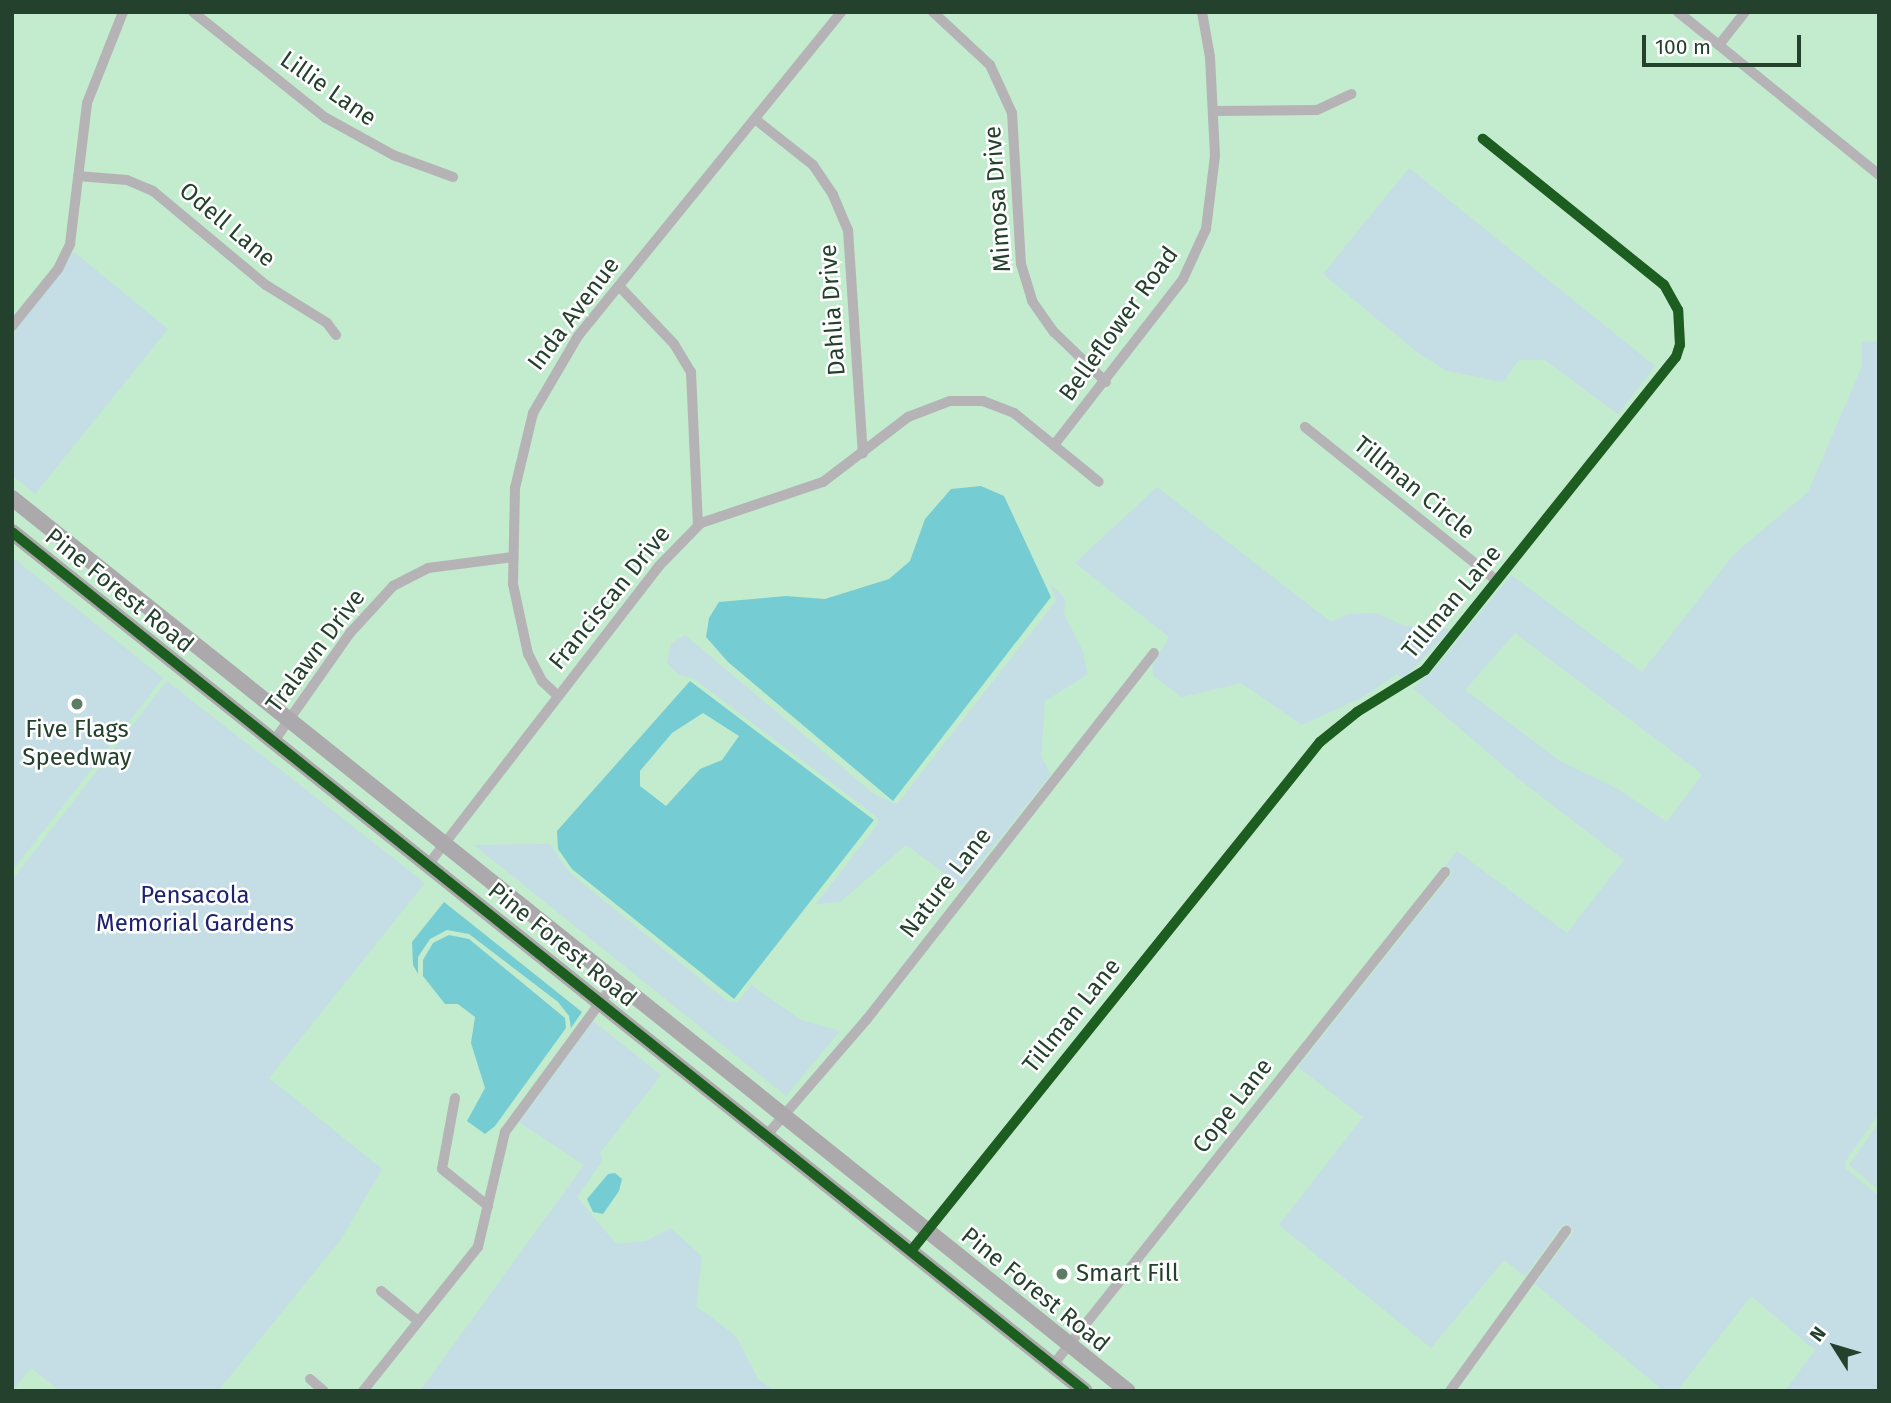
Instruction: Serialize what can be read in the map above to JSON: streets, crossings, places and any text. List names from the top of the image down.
{
  "streets": {
    "main road": ["Pine Forest Road"],
    "street": [
      "Lillie Lane",
      "Mimosa Drive",
      "Odell Lane",
      "Dahlia Drive",
      "Inda Avenue",
      "Belleflower Road",
      "Tillman Circle",
      "Franciscan Drive",
      "Tillman Lane",
      "Tralawn Drive",
      "Nature Lane",
      "Cope Lane"
    ]
  },
  "crossings": [
    ["Mimosa Drive", "Belleflower Road"],
    ["Dahlia Drive", "Inda Avenue"],
    ["Dahlia Drive", "Franciscan Drive"],
    ["Inda Avenue", "Franciscan Drive"],
    ["Inda Avenue", "Tralawn Drive"],
    ["Belleflower Road", "Franciscan Drive"],
    ["Tillman Circle", "Tillman Lane"],
    ["Pine Forest Road", "Franciscan Drive"],
    ["Pine Forest Road", "Tillman Lane"],
    ["Pine Forest Road", "Tralawn Drive"],
    ["Pine Forest Road", "Nature Lane"],
    ["Pine Forest Road", "Cope Lane"]
  ],
  "parks": ["Pensacola Memorial Gardens"],
  "places": ["Five Flags Speedway", "Smart Fill"],
  "scale_bar": "100 m",
  "north": "top left"
}
